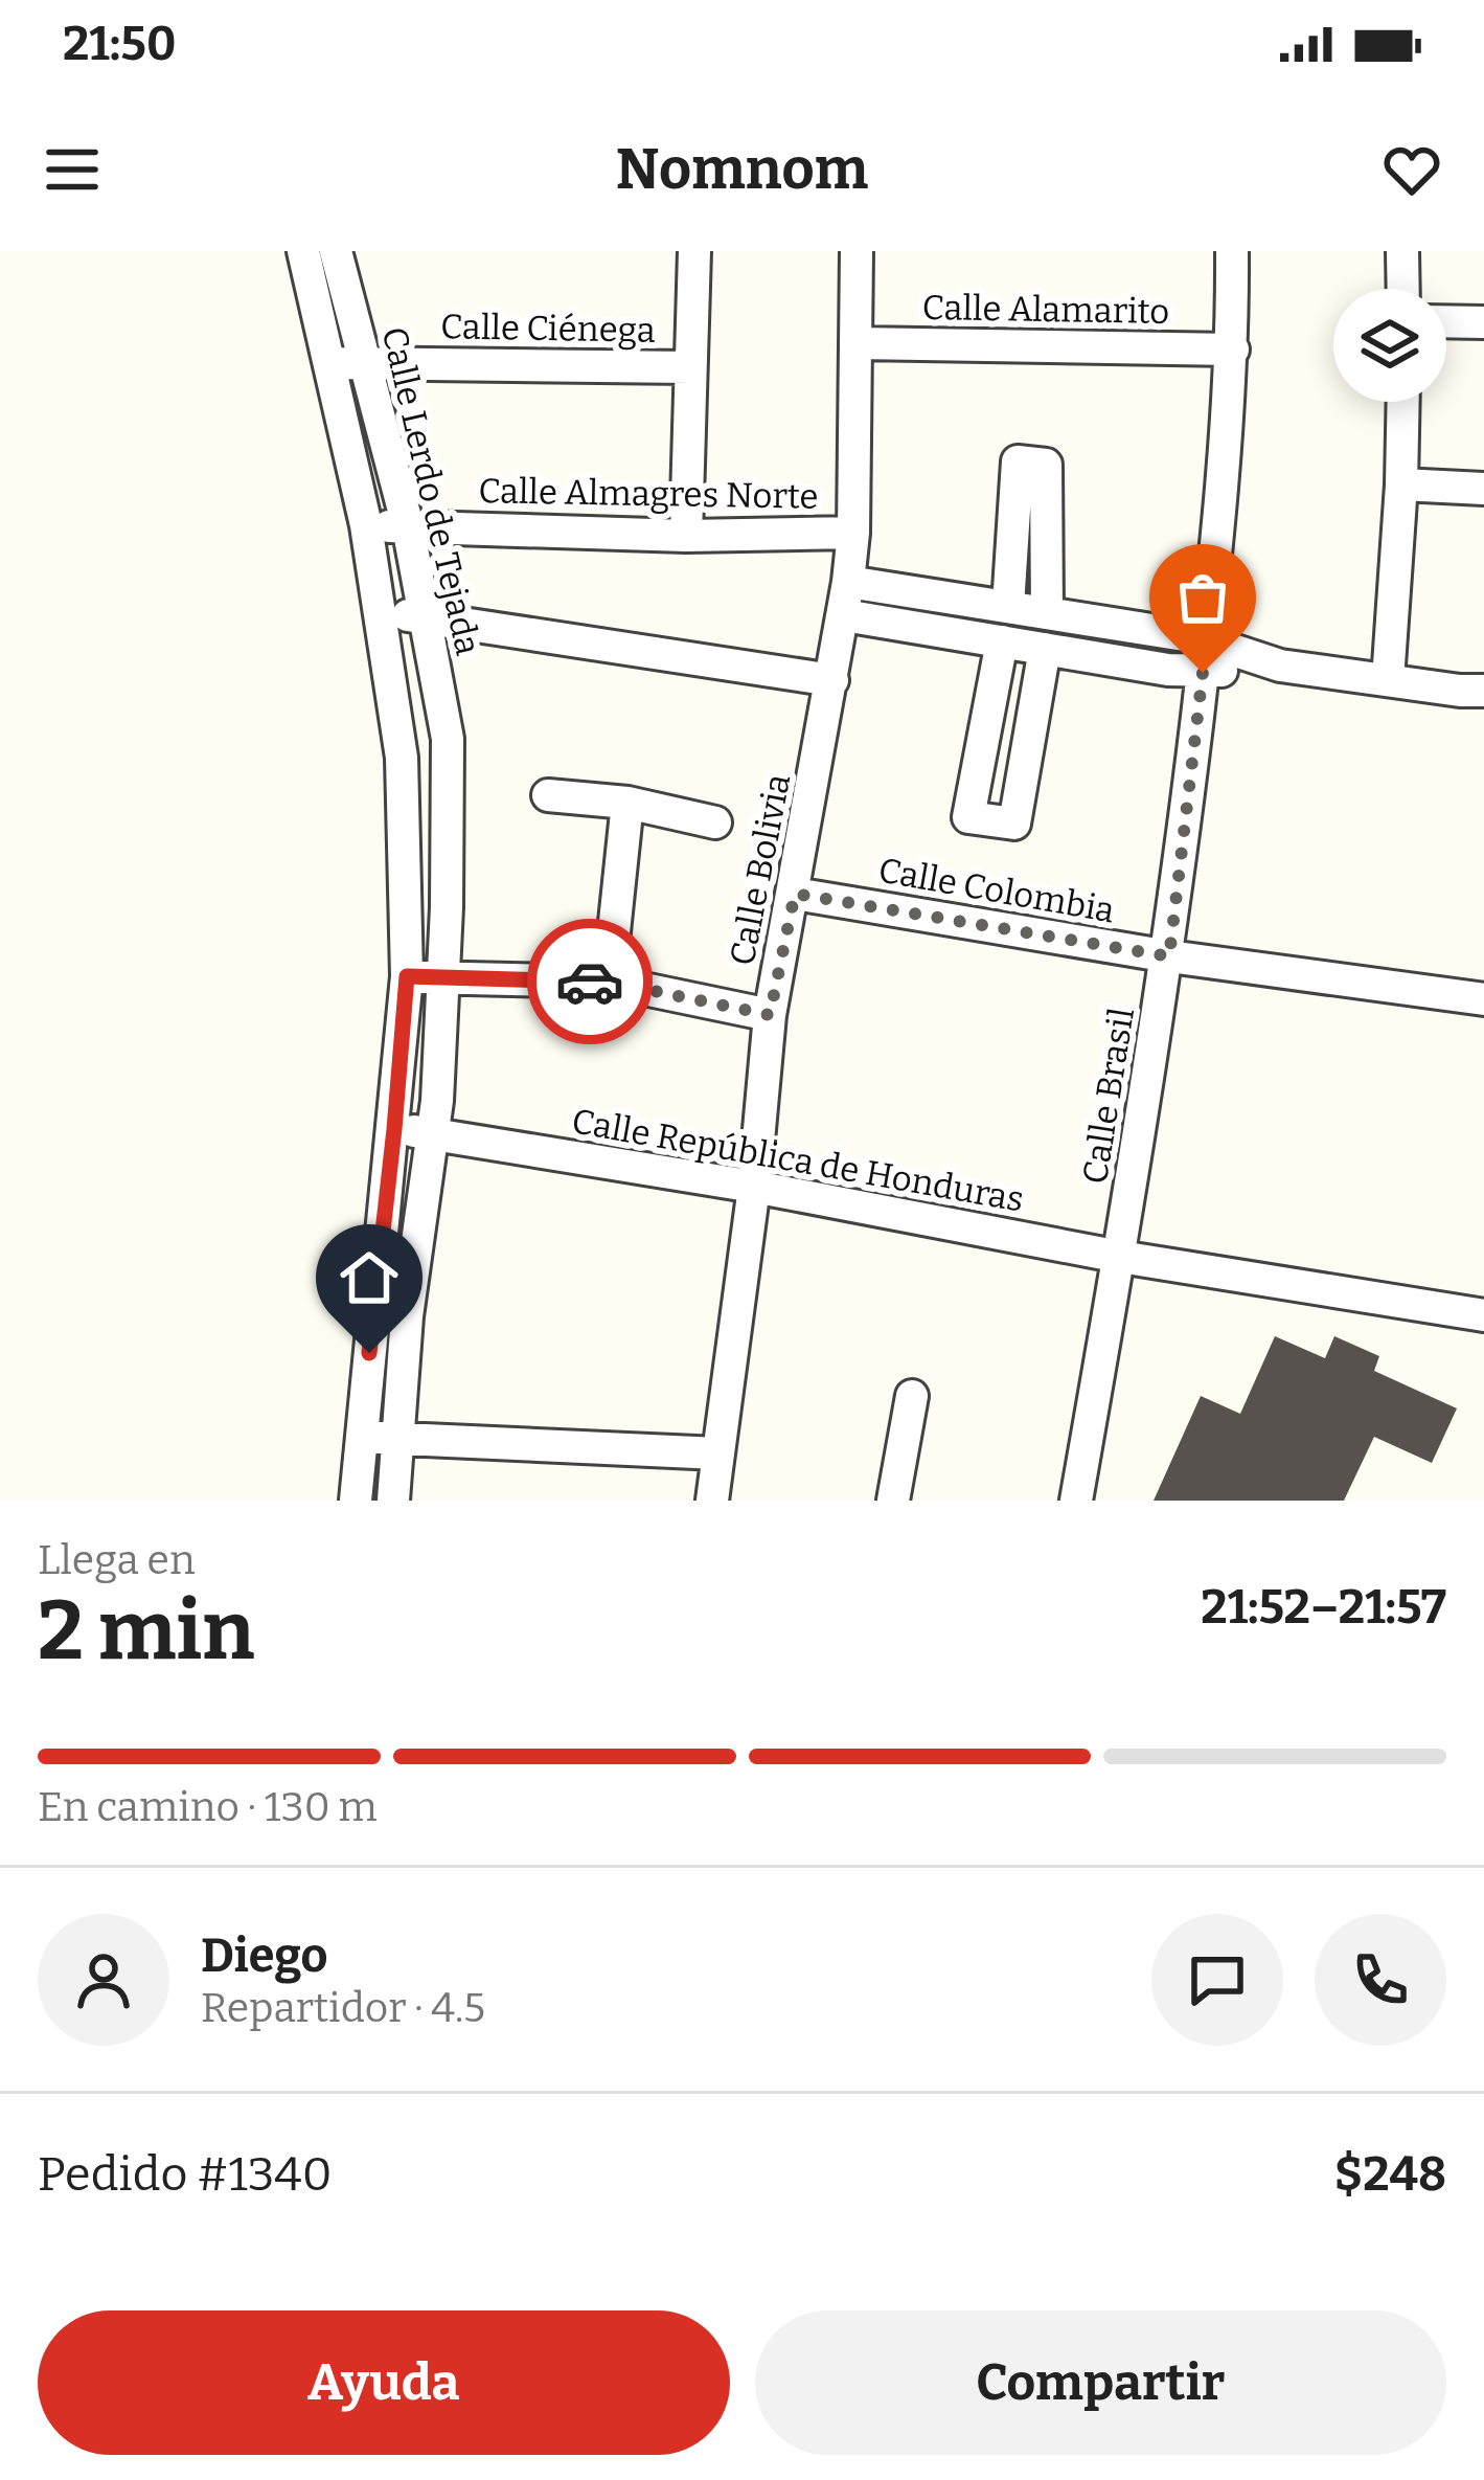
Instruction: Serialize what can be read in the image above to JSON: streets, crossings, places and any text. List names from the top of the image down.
{
  "streets": {
    "street": [
      "Calle Alamarito",
      "Calle Ciénega",
      "Calle Lerdo de Tejada",
      "Calle Almagres Norte",
      "Calle Bolivia",
      "Calle Colombia",
      "Calle Brasil",
      "Calle República de Honduras"
    ]
  },
  "crossings": [
    ["Calle Alamarito", "Calle Bolivia"],
    ["Calle Alamarito", "Calle Brasil"],
    ["Calle Ciénega", "Calle Lerdo de Tejada"],
    ["Calle Lerdo de Tejada", "Calle Almagres Norte"],
    ["Calle Lerdo de Tejada", "Calle República de Honduras"],
    ["Calle Almagres Norte", "Calle Bolivia"],
    ["Calle Bolivia", "Calle Colombia"],
    ["Calle Bolivia", "Calle República de Honduras"],
    ["Calle Colombia", "Calle Brasil"],
    ["Calle Brasil", "Calle República de Honduras"]
  ],
  "page": {
    "status": "21:50",
    "header": "Nomnom",
    "heading": ["2 min", "Llega en", "21:52–21:57"],
    "panel": [
      "Diego",
      "Repartidor · 4.5",
      "Pedido #1340",
      "$248"
    ],
    "bar": "En camino · 130 m",
    "buttons": ["Ayuda", "Compartir"]
  }
}
